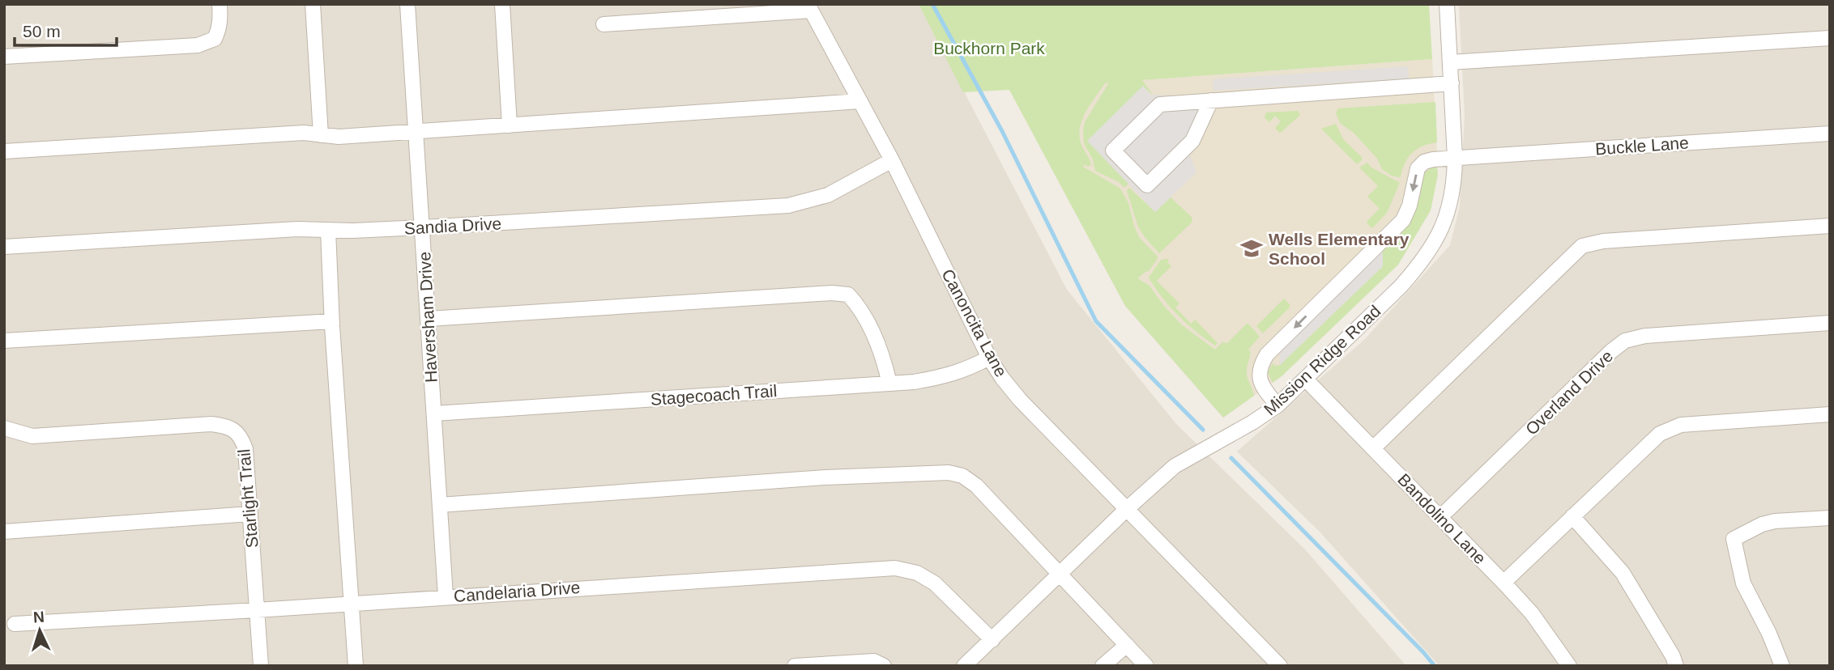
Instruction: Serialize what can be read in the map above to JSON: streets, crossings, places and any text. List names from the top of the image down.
{
  "streets": {
    "street": [
      "Buckle Lane",
      "Sandia Drive",
      "Haversham Drive",
      "Canoncita Lane",
      "Mission Ridge Road",
      "Overland Drive",
      "Stagecoach Trail",
      "Starlight Trail",
      "Bandolino Lane",
      "Candelaria Drive"
    ]
  },
  "crossings": [
    ["Buckle Lane", "Mission Ridge Road"],
    ["Sandia Drive", "Haversham Drive"],
    ["Sandia Drive", "Canoncita Lane"],
    ["Haversham Drive", "Stagecoach Trail"],
    ["Haversham Drive", "Candelaria Drive"],
    ["Canoncita Lane", "Mission Ridge Road"],
    ["Canoncita Lane", "Stagecoach Trail"],
    ["Mission Ridge Road", "Bandolino Lane"],
    ["Mission Ridge Road", "Candelaria Drive"],
    ["Overland Drive", "Bandolino Lane"],
    ["Starlight Trail", "Candelaria Drive"]
  ],
  "one_way": ["Buckle Lane"],
  "parks": ["Buckhorn Park"],
  "places": {
    "school or university": ["Wells Elementary School"]
  },
  "scale_bar": "50 m",
  "north": "top"
}
